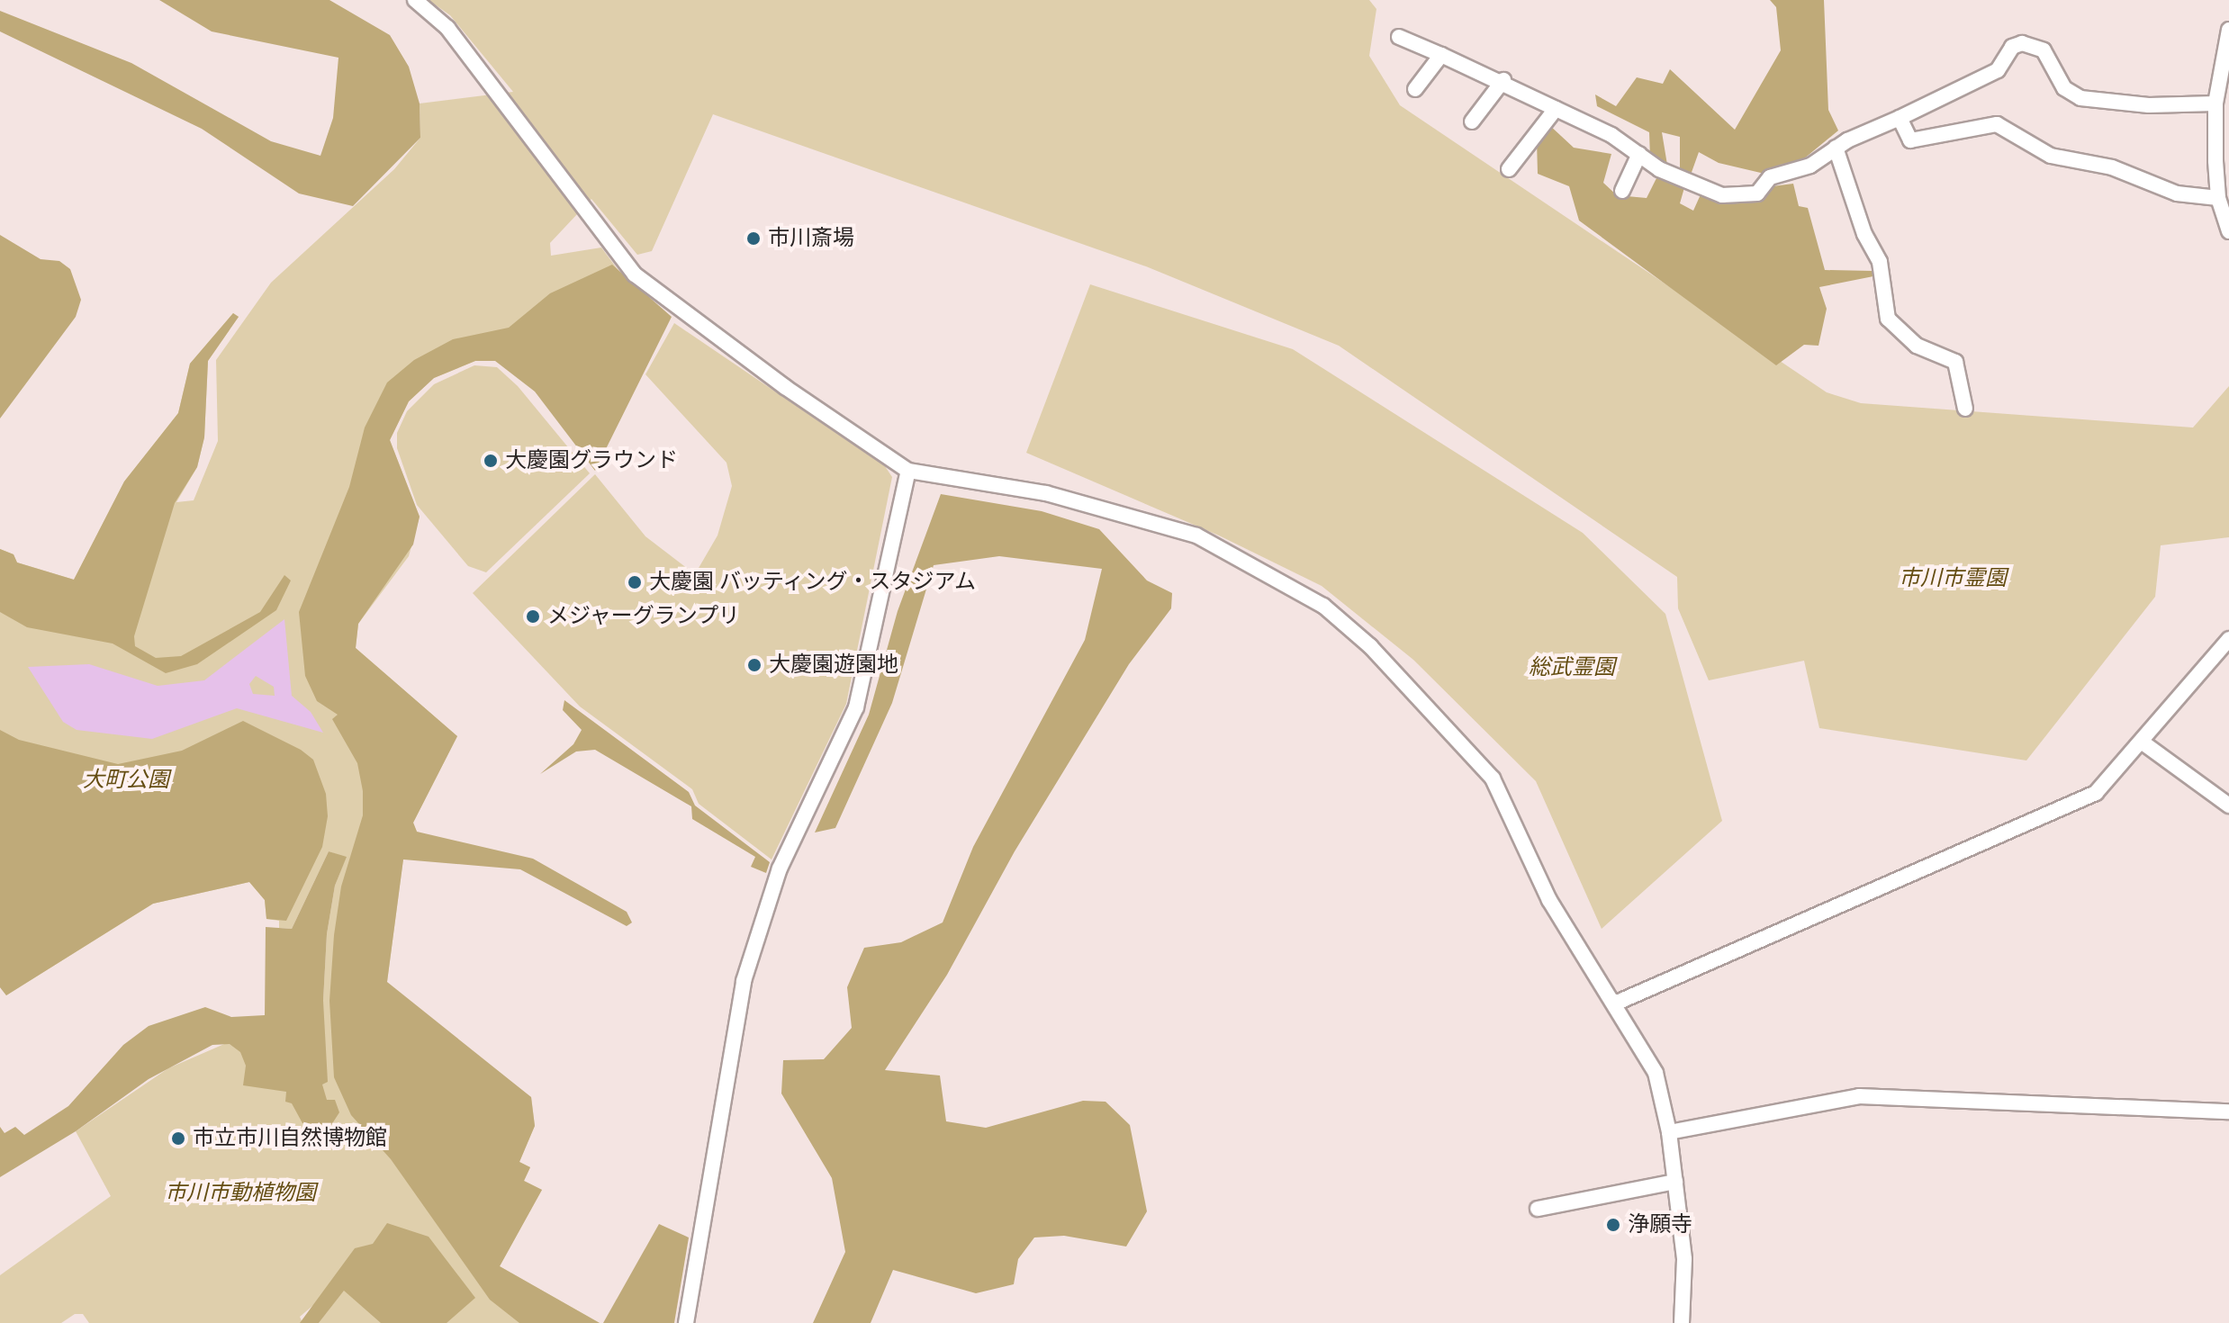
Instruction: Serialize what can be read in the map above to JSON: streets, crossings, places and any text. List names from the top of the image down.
{
  "parks": [
    "市川市霊園",
    "総武霊園",
    "大町公園",
    "市川市動植物園"
  ],
  "places": [
    "市川斎場",
    "大慶園グラウンド",
    "大慶園 バッティング・スタジアム",
    "メジャーグランプリ",
    "大慶園遊園地",
    "市立市川自然博物館",
    "浄願寺"
  ]
}
